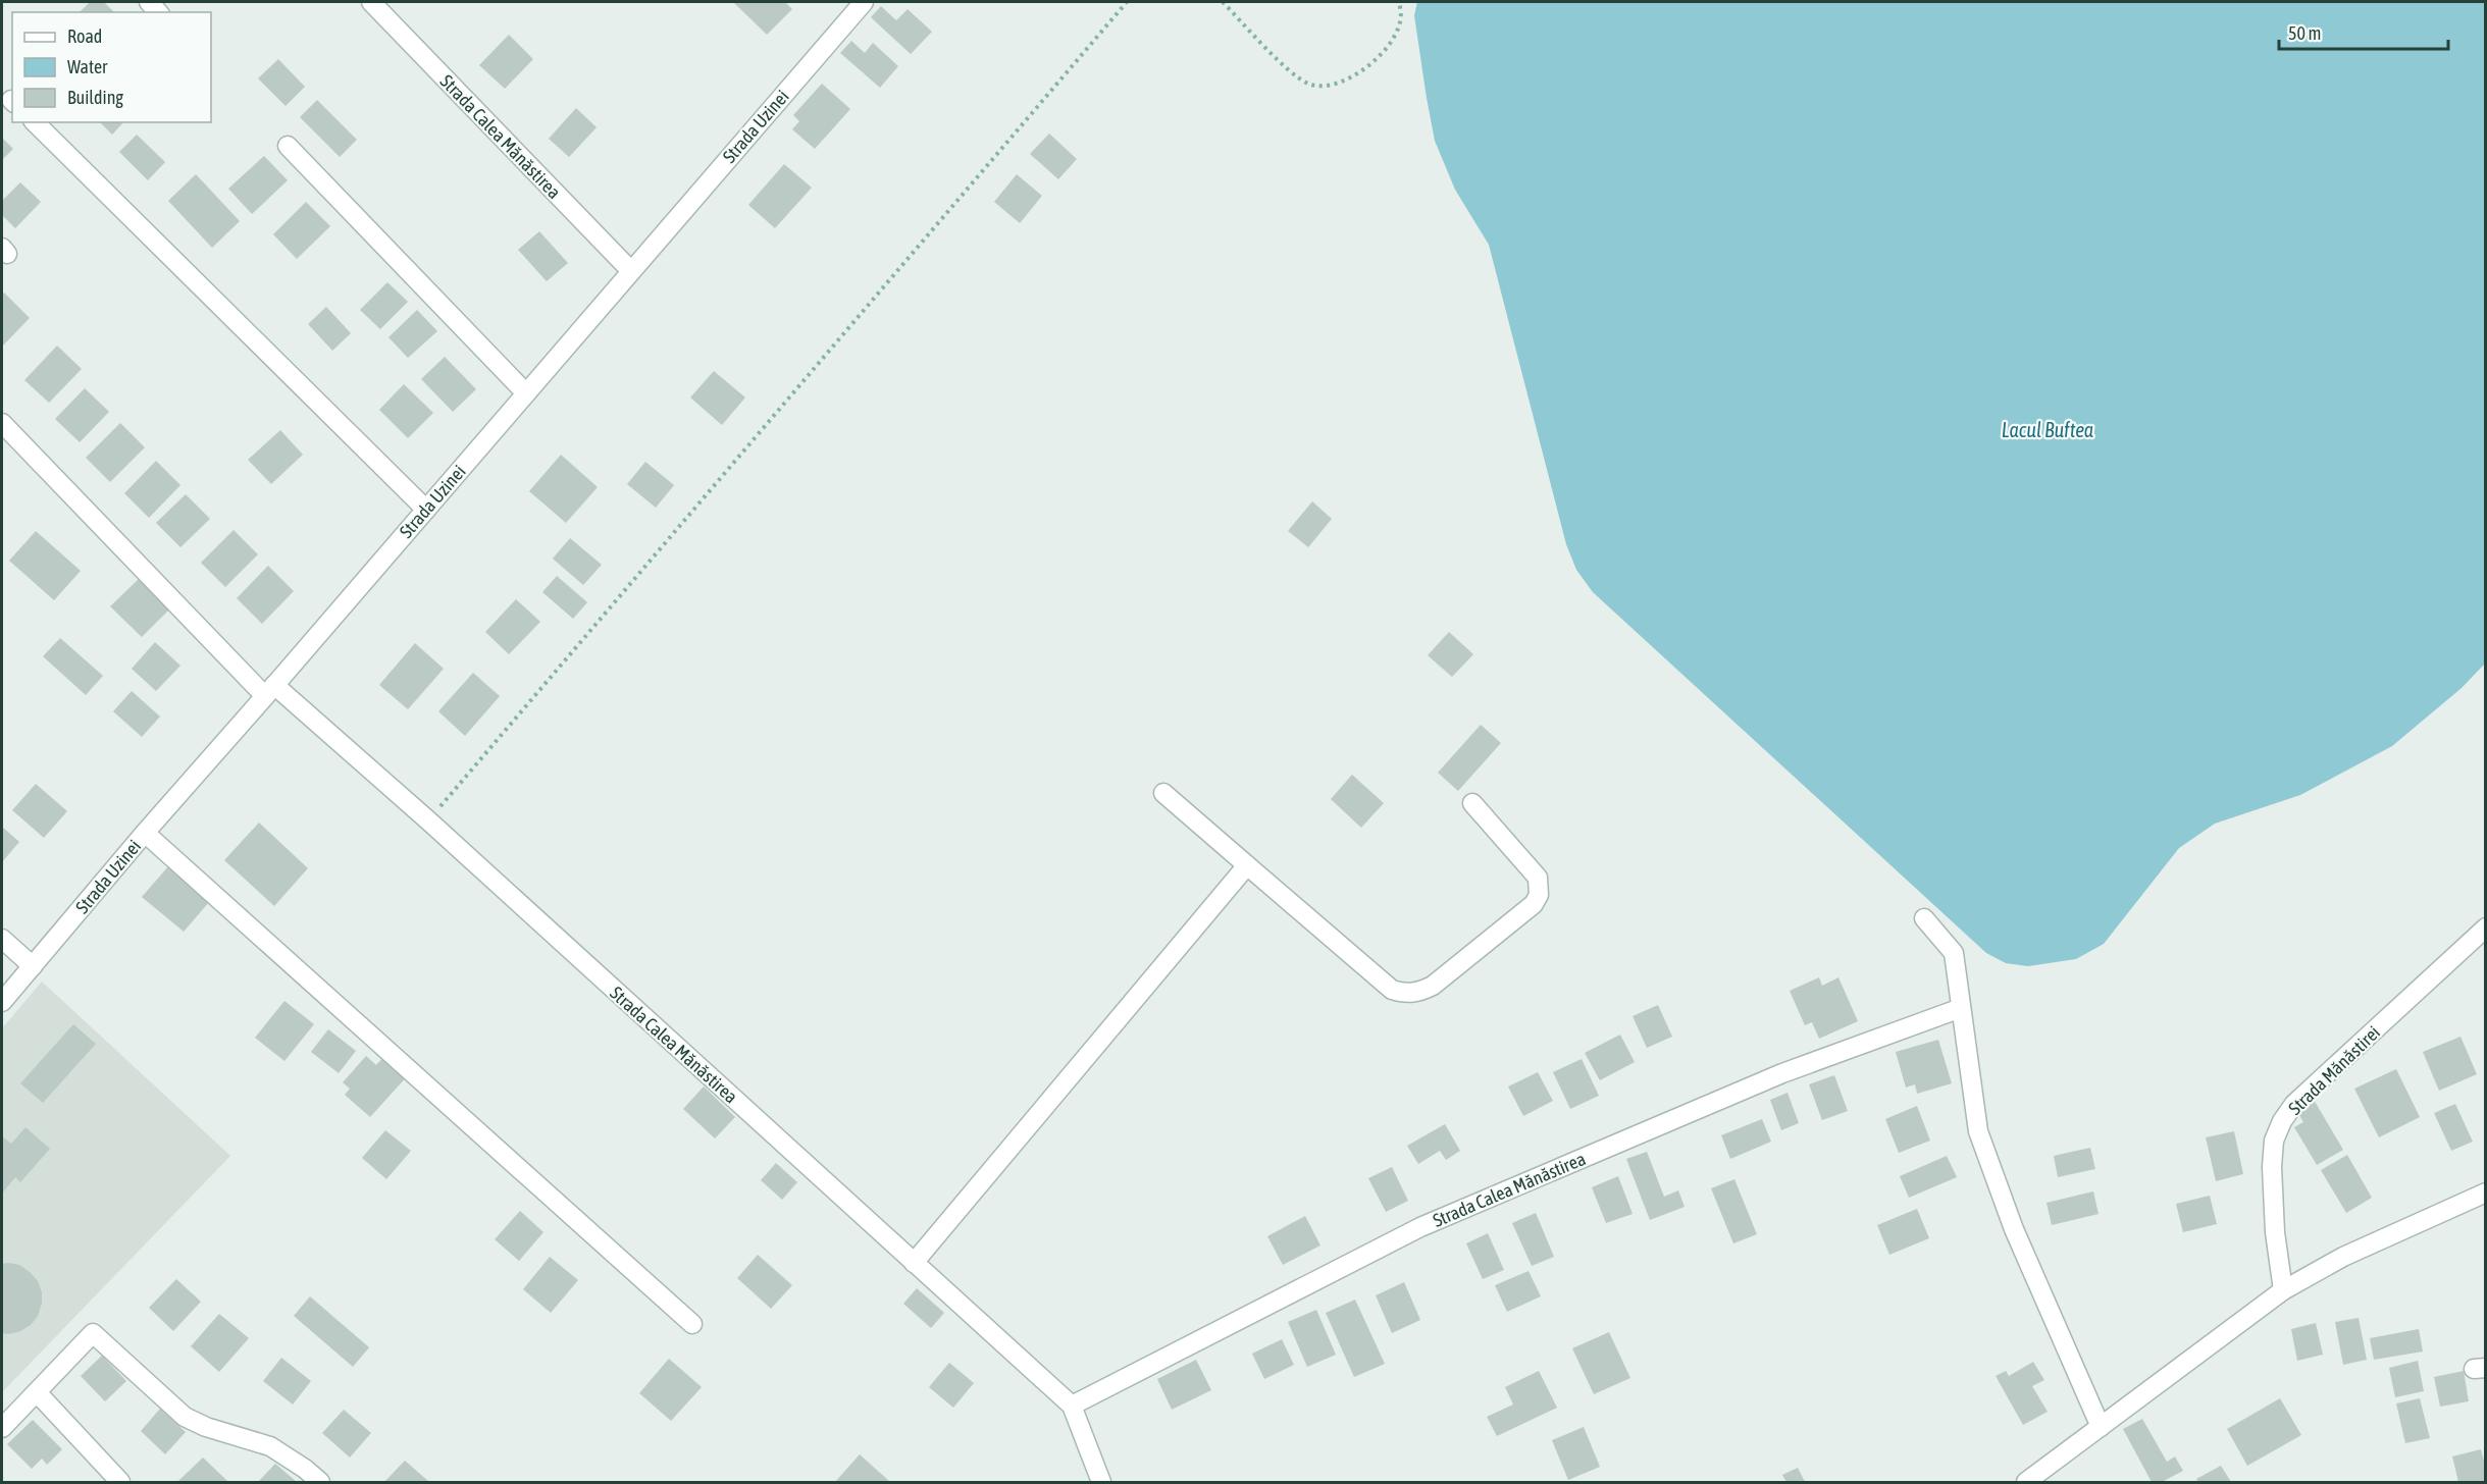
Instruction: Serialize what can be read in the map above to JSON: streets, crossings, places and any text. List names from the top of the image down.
{
  "streets": {
    "street": ["Strada Uzinei", "Strada Calea Mănăstirea", "Strada Mănăstirei"]
  },
  "crossings": [
    ["Strada Uzinei", "Strada Calea Mănăstirea"]
  ],
  "water": ["Lacul Buftea"],
  "legend": ["Road", "Water", "Building"],
  "scale_bar": "50 m"
}
